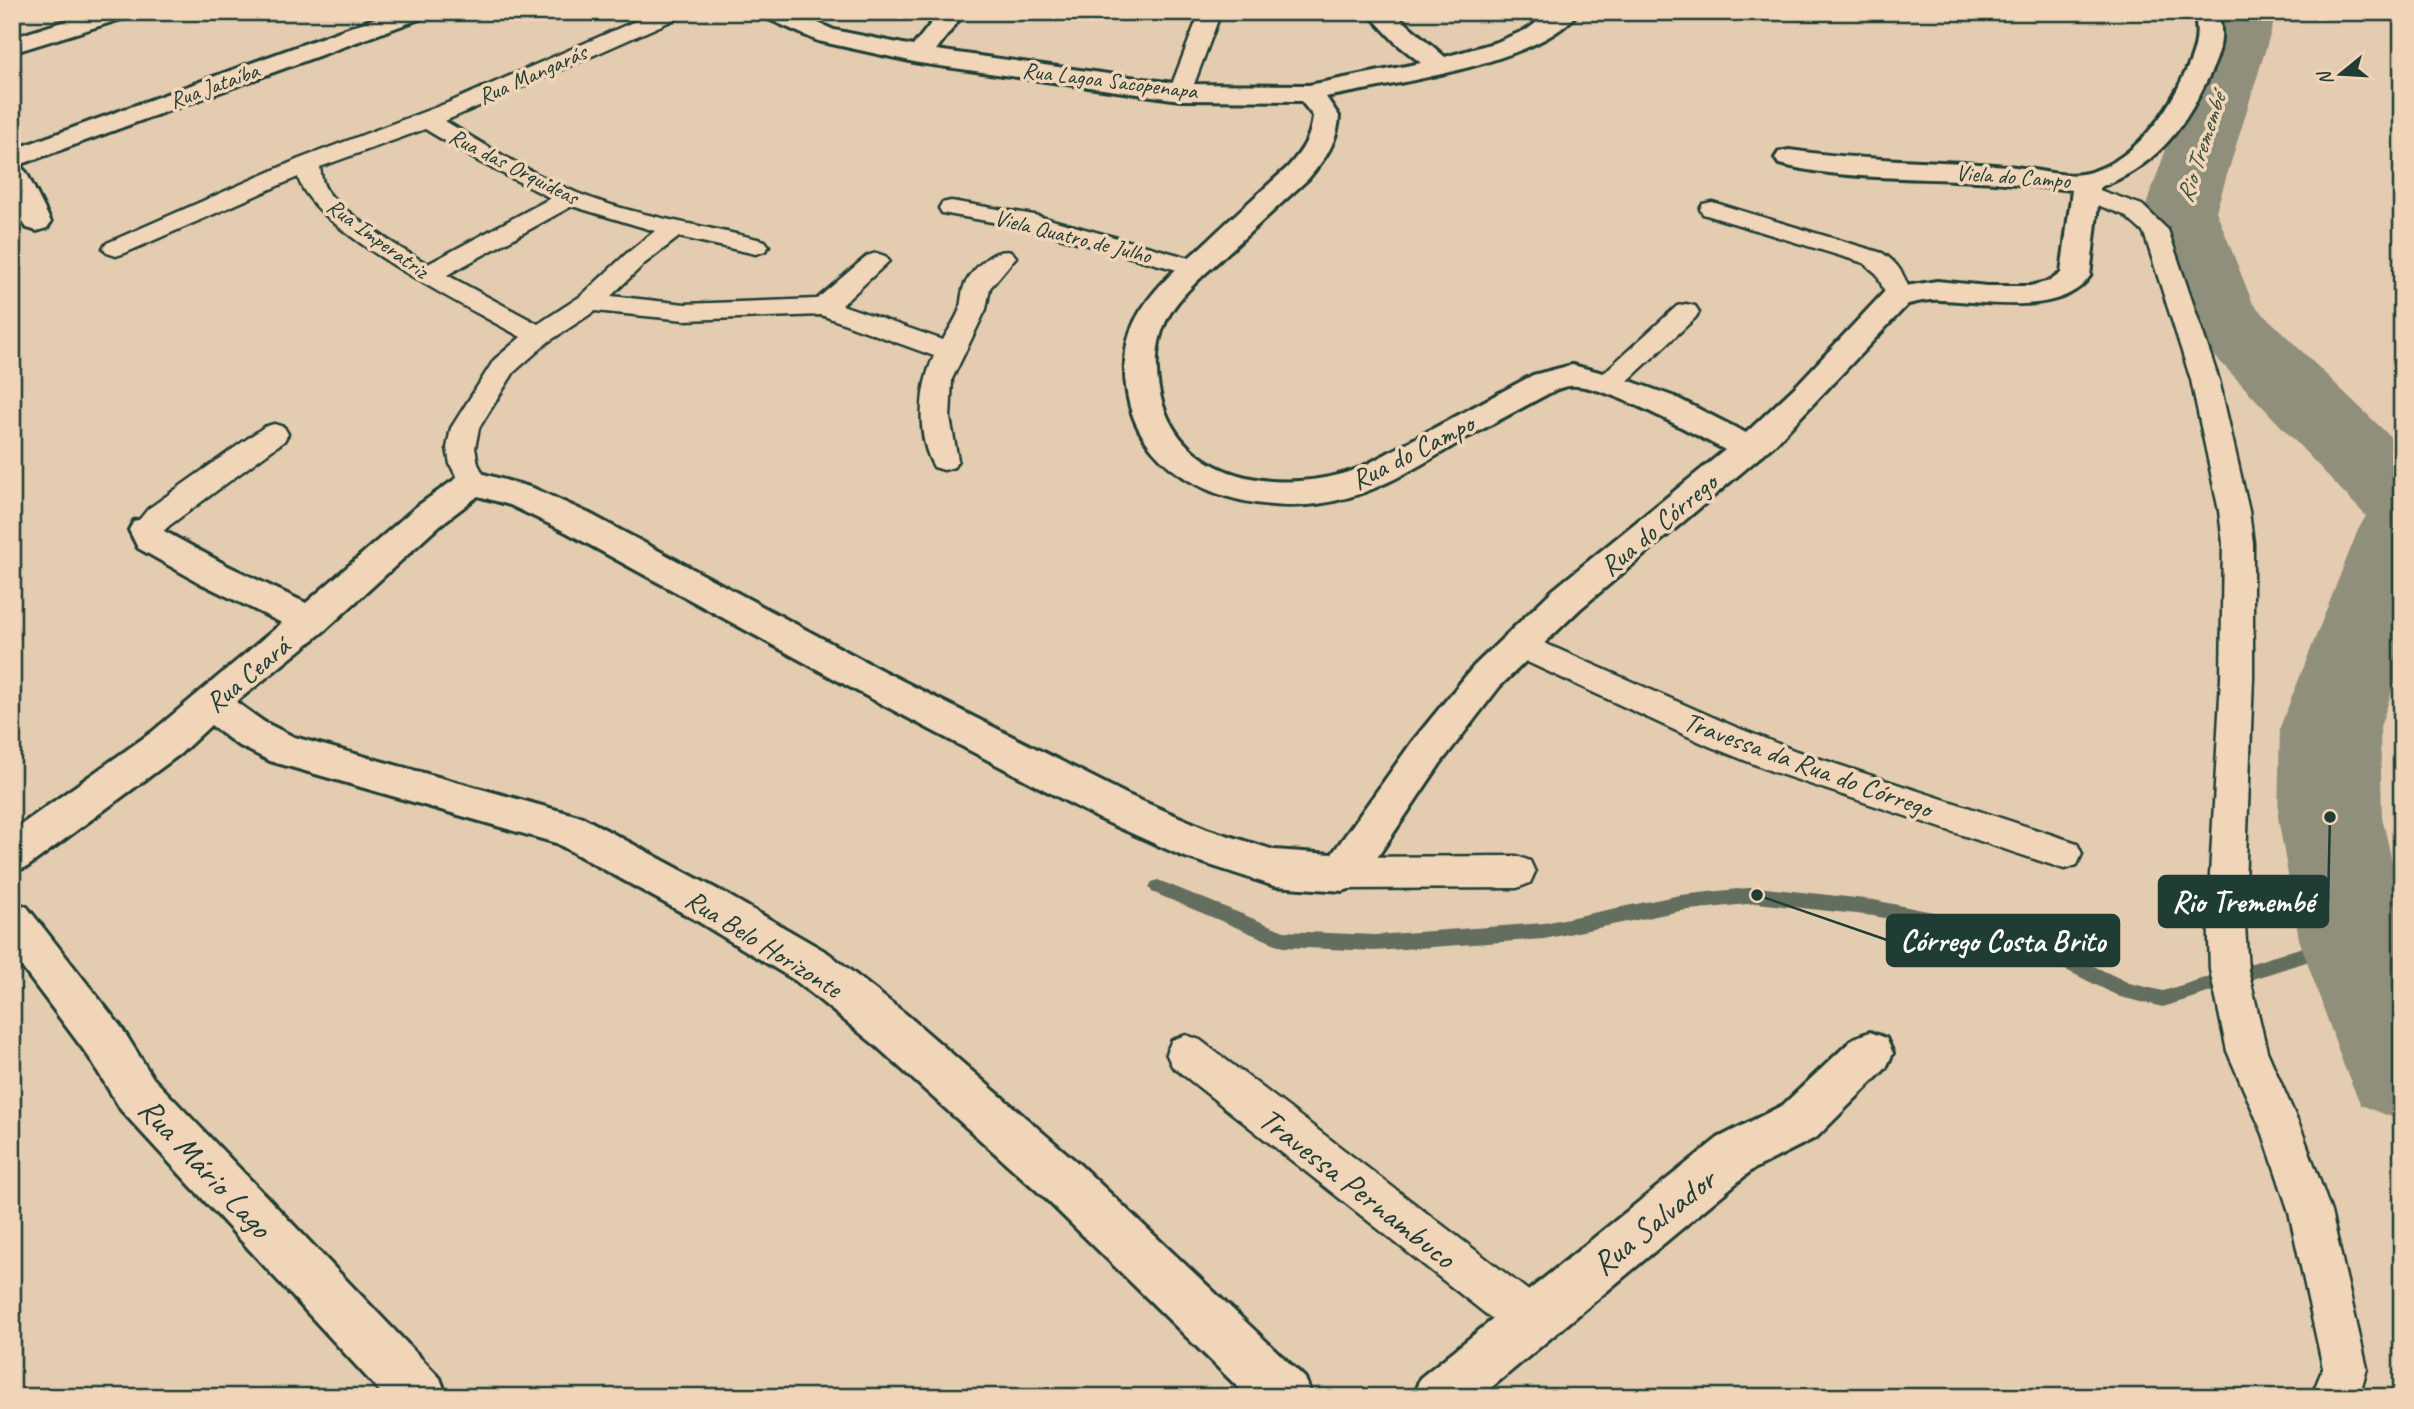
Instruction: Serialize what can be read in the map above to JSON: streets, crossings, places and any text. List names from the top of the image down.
{
  "streets": {
    "street": [
      "Rua Lagoa Sacopenapa",
      "Rua Jataíba",
      "Viela do Campo",
      "Rua do Campo",
      "Rua do Córrego",
      "Rua Ceará",
      "Rua Belo Horizonte",
      "Rua Mário Lago",
      "Rua Salvador"
    ],
    "lane": [
      "Rua Mangarás",
      "Rua das Orquídeas",
      "Viela Quatro de Julho",
      "Rua Imperatriz",
      "Travessa da Rua do Córrego",
      "Travessa Pernambuco"
    ]
  },
  "crossings": [
    ["Rua Mangarás", "Rua das Orquídeas"],
    ["Rua Lagoa Sacopenapa", "Rua do Campo"],
    ["Rua das Orquídeas", "Rua Imperatriz"],
    ["Viela Quatro de Julho", "Rua do Campo"],
    ["Rua do Campo", "Rua do Córrego"],
    ["Rua do Córrego", "Travessa da Rua do Córrego"],
    ["Rua Ceará", "Rua Belo Horizonte"],
    ["Travessa Pernambuco", "Rua Salvador"]
  ],
  "water": ["Rio Tremembé"],
  "places": ["Rio Tremembé", "Córrego Costa Brito"],
  "north": "left"
}
